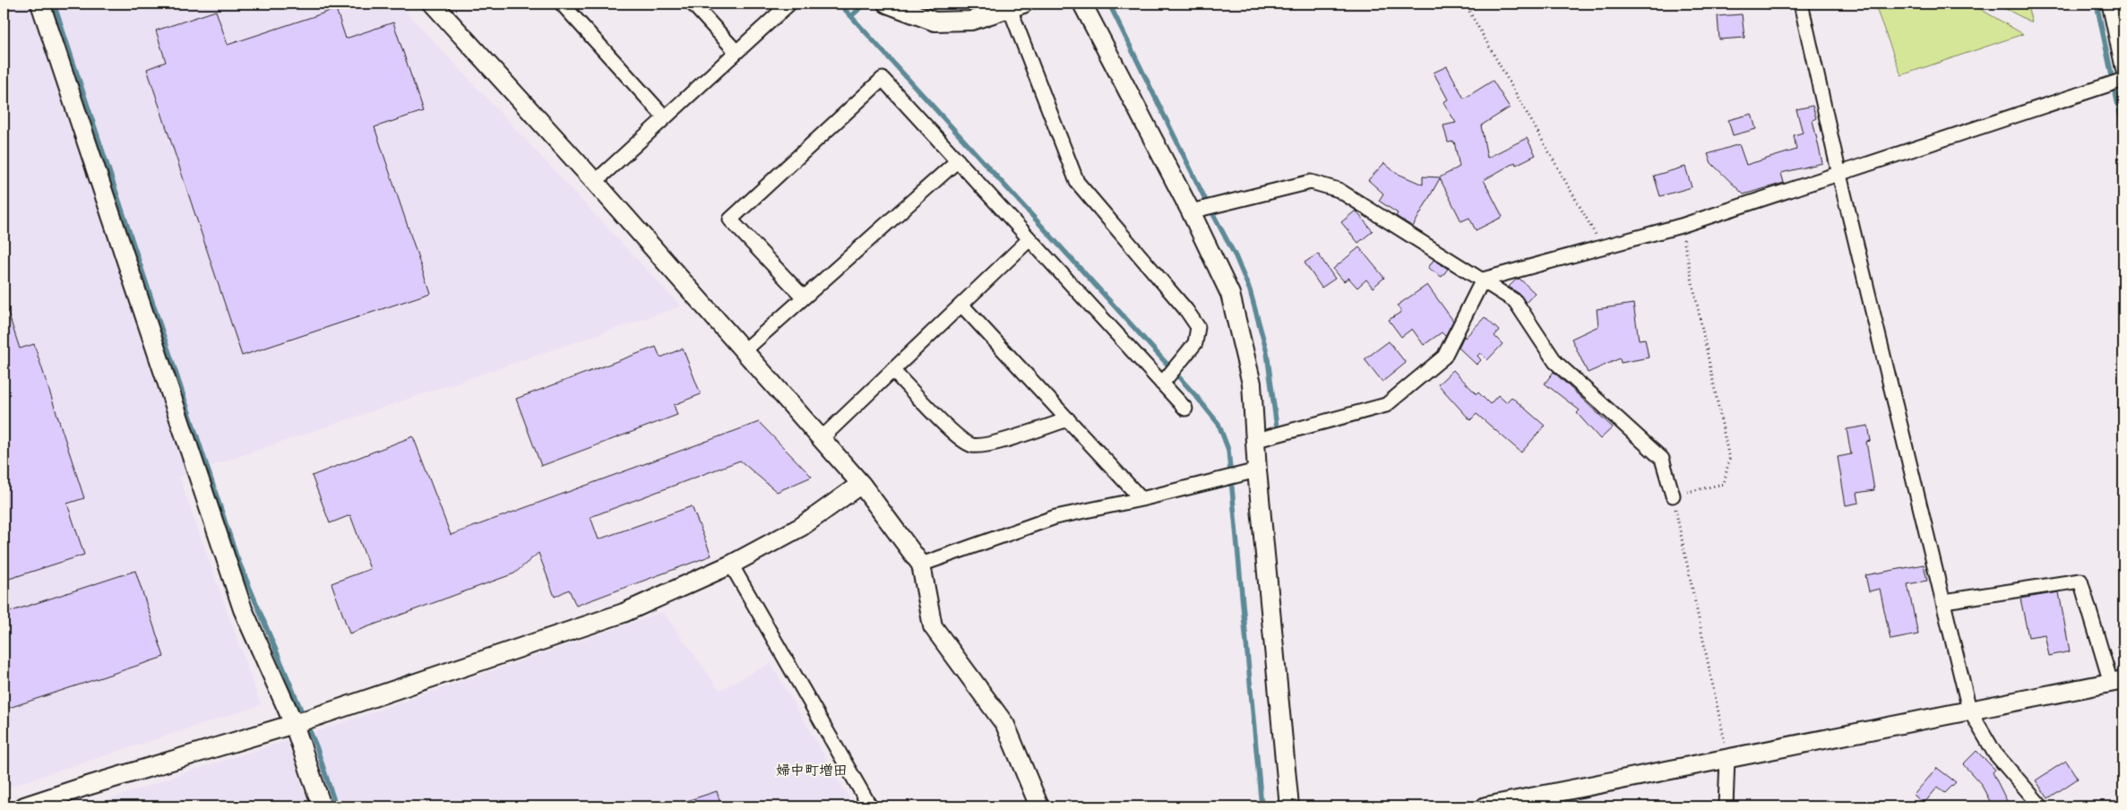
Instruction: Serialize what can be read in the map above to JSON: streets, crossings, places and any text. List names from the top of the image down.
{
  "districts": ["婦中町増田"]
}
